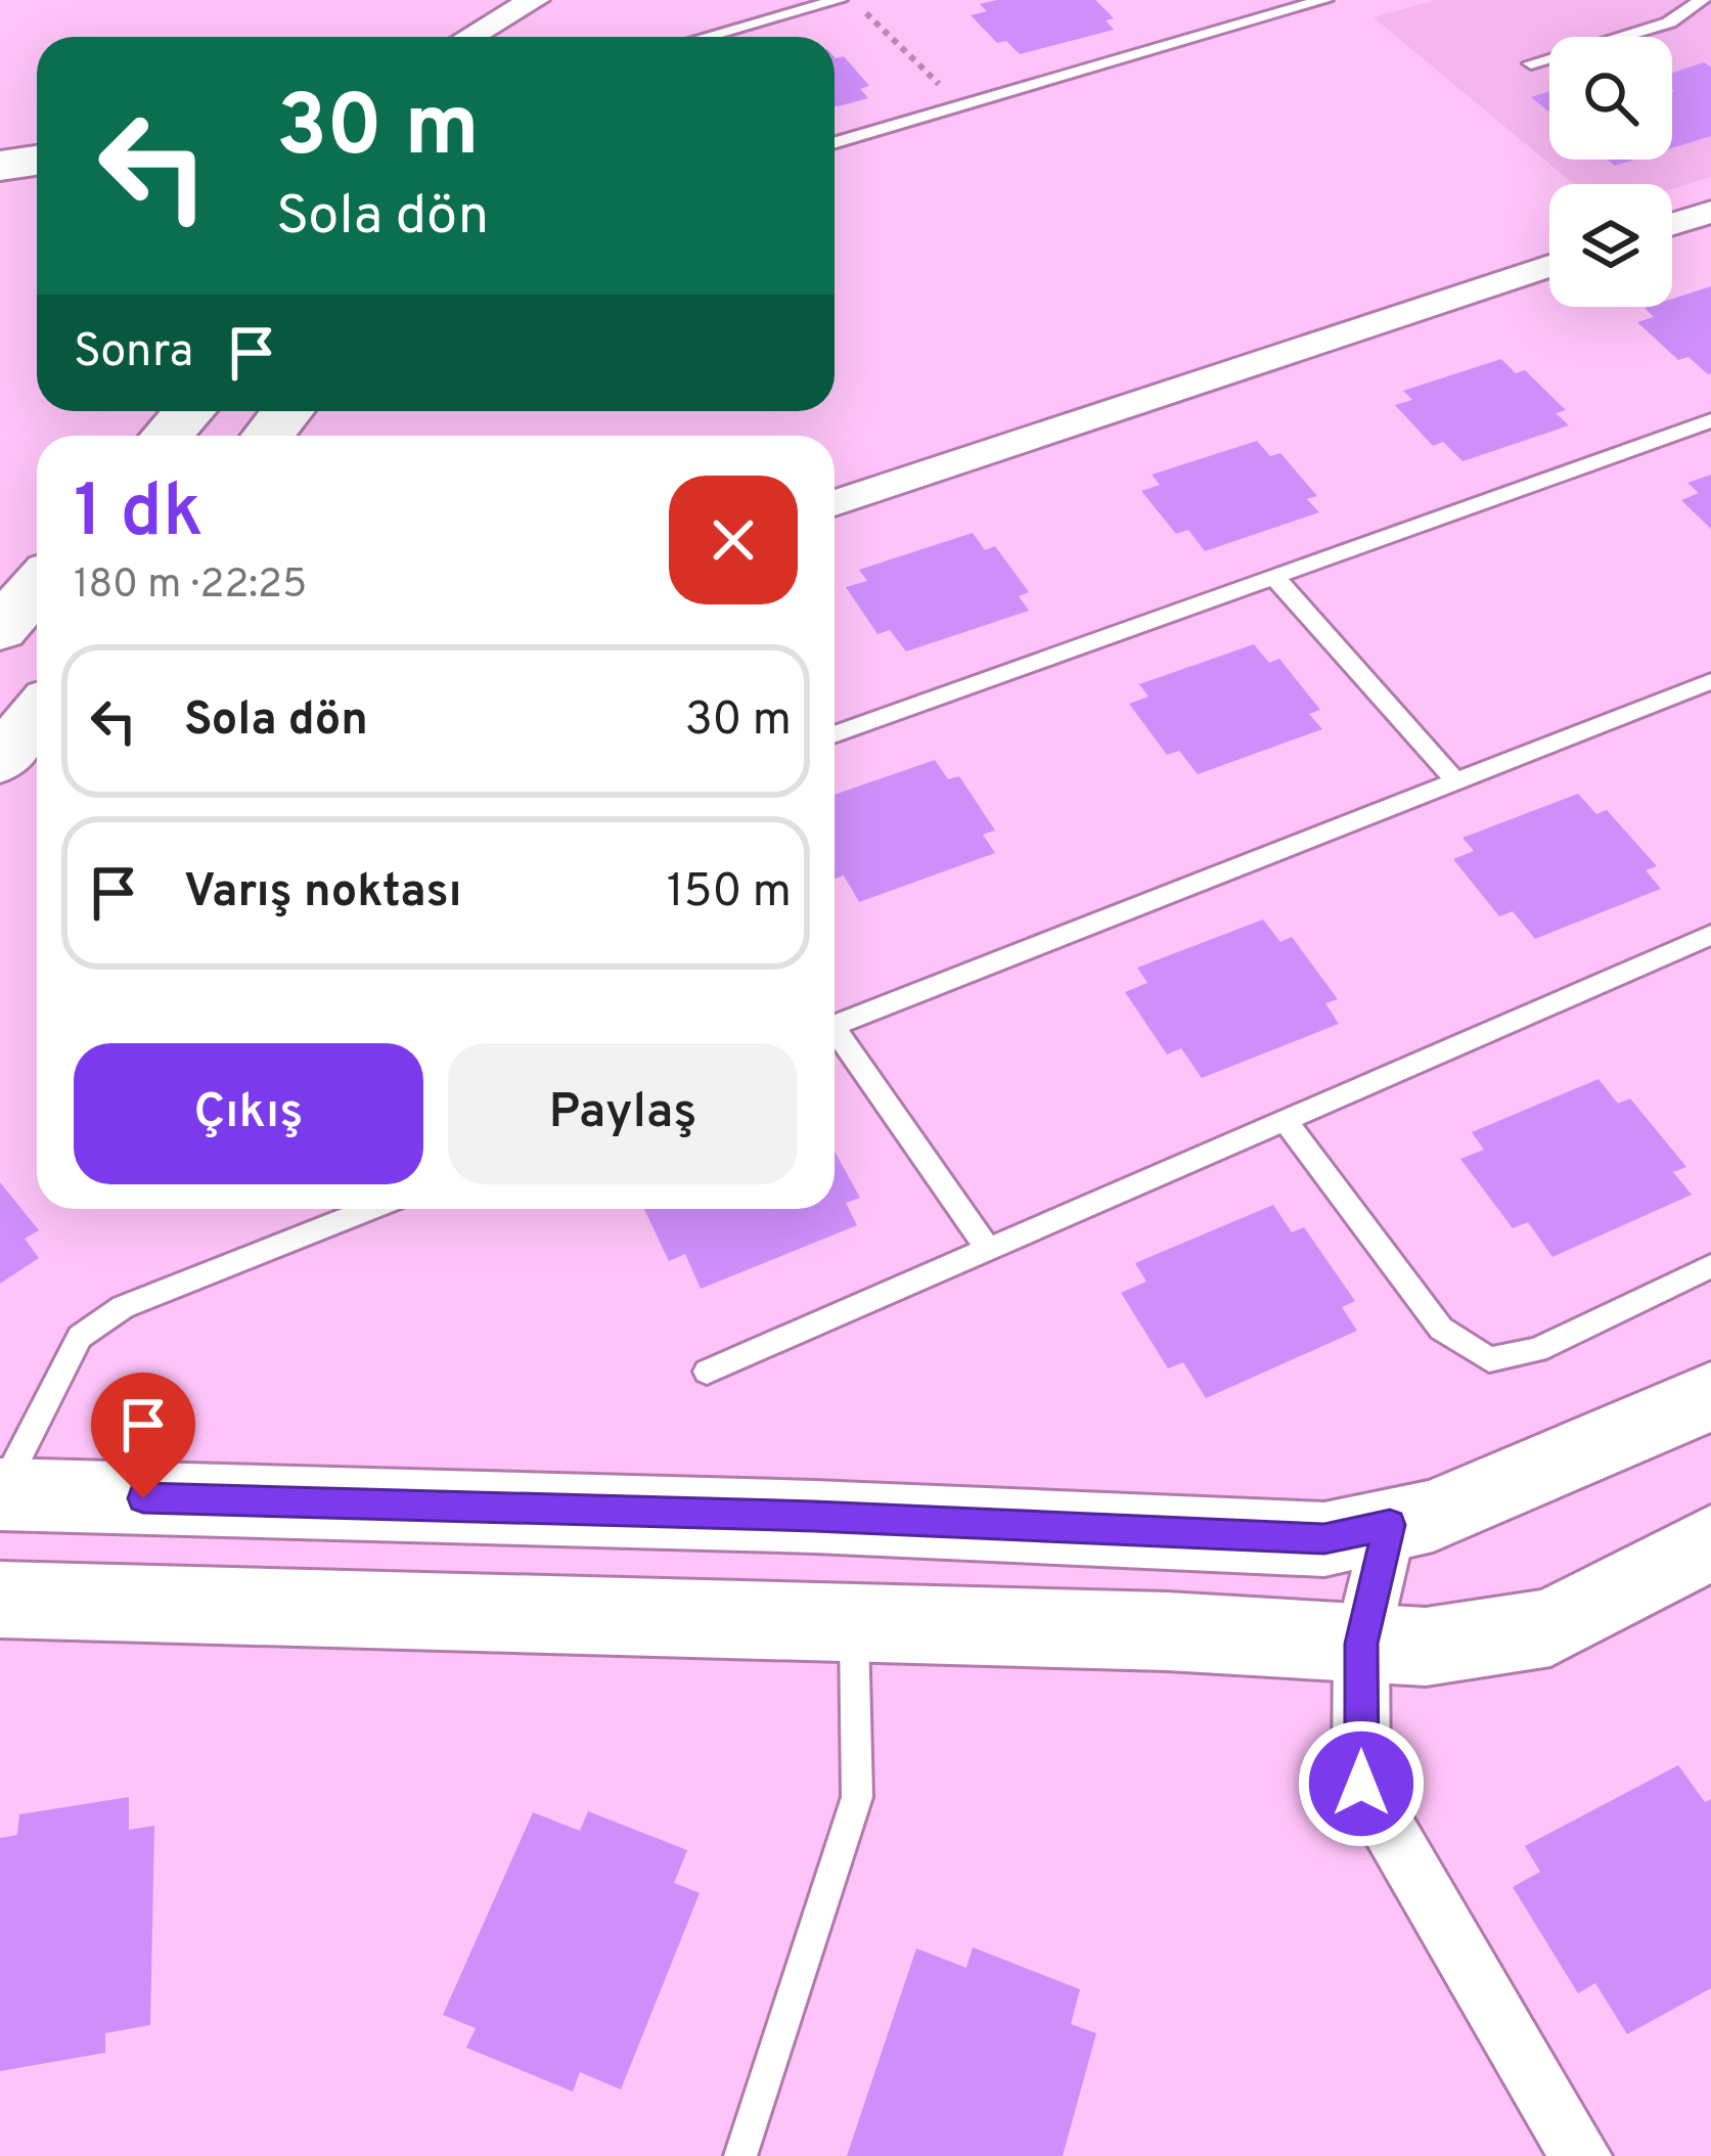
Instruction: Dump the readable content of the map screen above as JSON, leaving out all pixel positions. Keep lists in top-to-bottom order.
{
  "page": {
    "turn": ["30 m", "Sola dön"],
    "then": "Sonra",
    "heading": ["1 dk", "180 m · 22:25"],
    "list": [
      {
        "name": "Sola dön",
        "value": "30 m"
      },
      {
        "name": "Varış noktası",
        "value": "150 m"
      }
    ],
    "buttons": ["Çıkış", "Paylaş"]
  }
}
